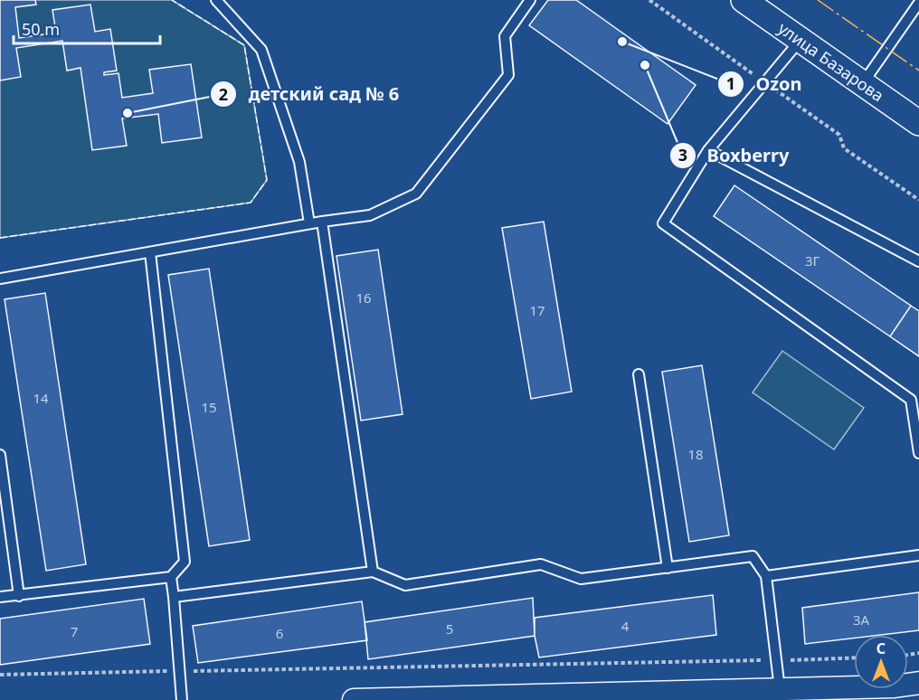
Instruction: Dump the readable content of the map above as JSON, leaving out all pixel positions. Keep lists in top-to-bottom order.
{
  "streets": {
    "main road": ["улица Базарова"]
  },
  "places": ["Ozon", "Boxberry", "детский сад № 6"],
  "house_numbers": [
    "3Г",
    "16",
    "17",
    "14",
    "15",
    "18",
    "3А",
    "4",
    "5",
    "7",
    "6"
  ],
  "scale_bar": "50 m",
  "north": "top"
}
